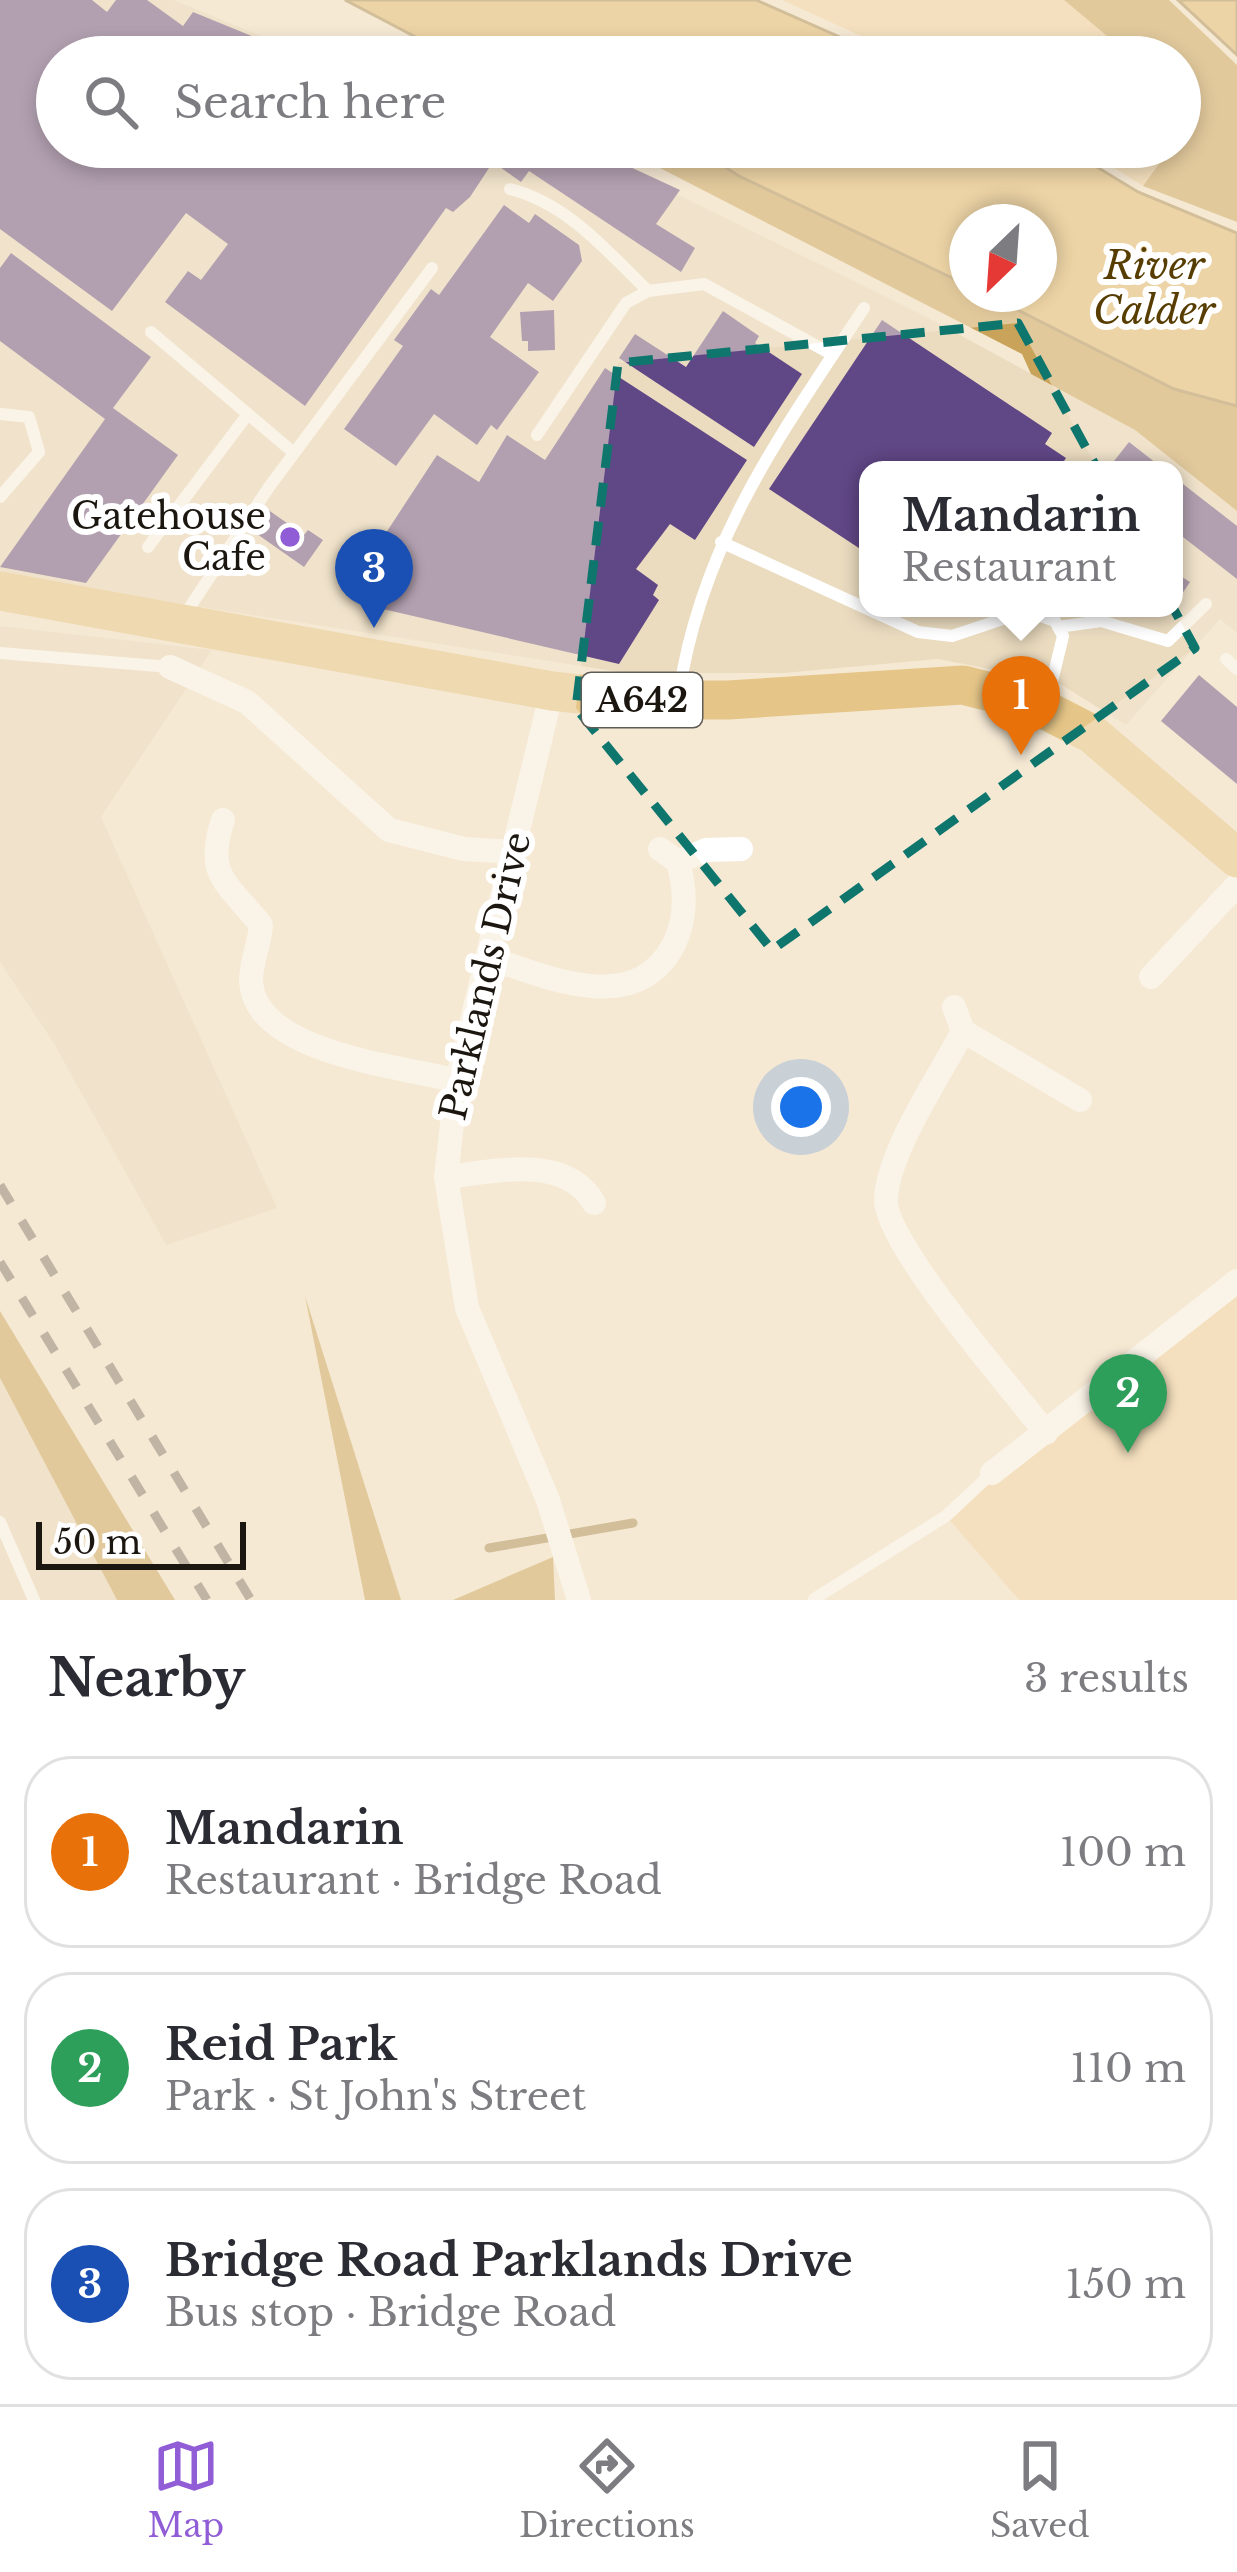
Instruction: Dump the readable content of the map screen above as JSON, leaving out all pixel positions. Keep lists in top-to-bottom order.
{
  "streets": {
    "highway": ["A642"],
    "street": ["Parklands Drive"]
  },
  "crossings": [
    ["A642", "Parklands Drive"]
  ],
  "water": ["River Calder"],
  "places": ["Gatehouse Cafe"],
  "scale_bar": "50 m",
  "north": "bottom left",
  "page": {
    "search": "Search here",
    "popup": ["Mandarin", "Restaurant"],
    "pins": ["3", "1", "2"],
    "scale": "50 m",
    "heading": ["Nearby", "3 results"],
    "list": [
      {
        "mark": "1",
        "name": "Mandarin",
        "note": "Restaurant · Bridge Road",
        "value": "100 m"
      },
      {
        "mark": "2",
        "name": "Reid Park",
        "note": "Park · St John's Street",
        "value": "110 m"
      },
      {
        "mark": "3",
        "name": "Bridge Road Parklands Drive",
        "note": "Bus stop · Bridge Road",
        "value": "150 m"
      }
    ],
    "nav": ["Map", "Directions", "Saved"]
  }
}
